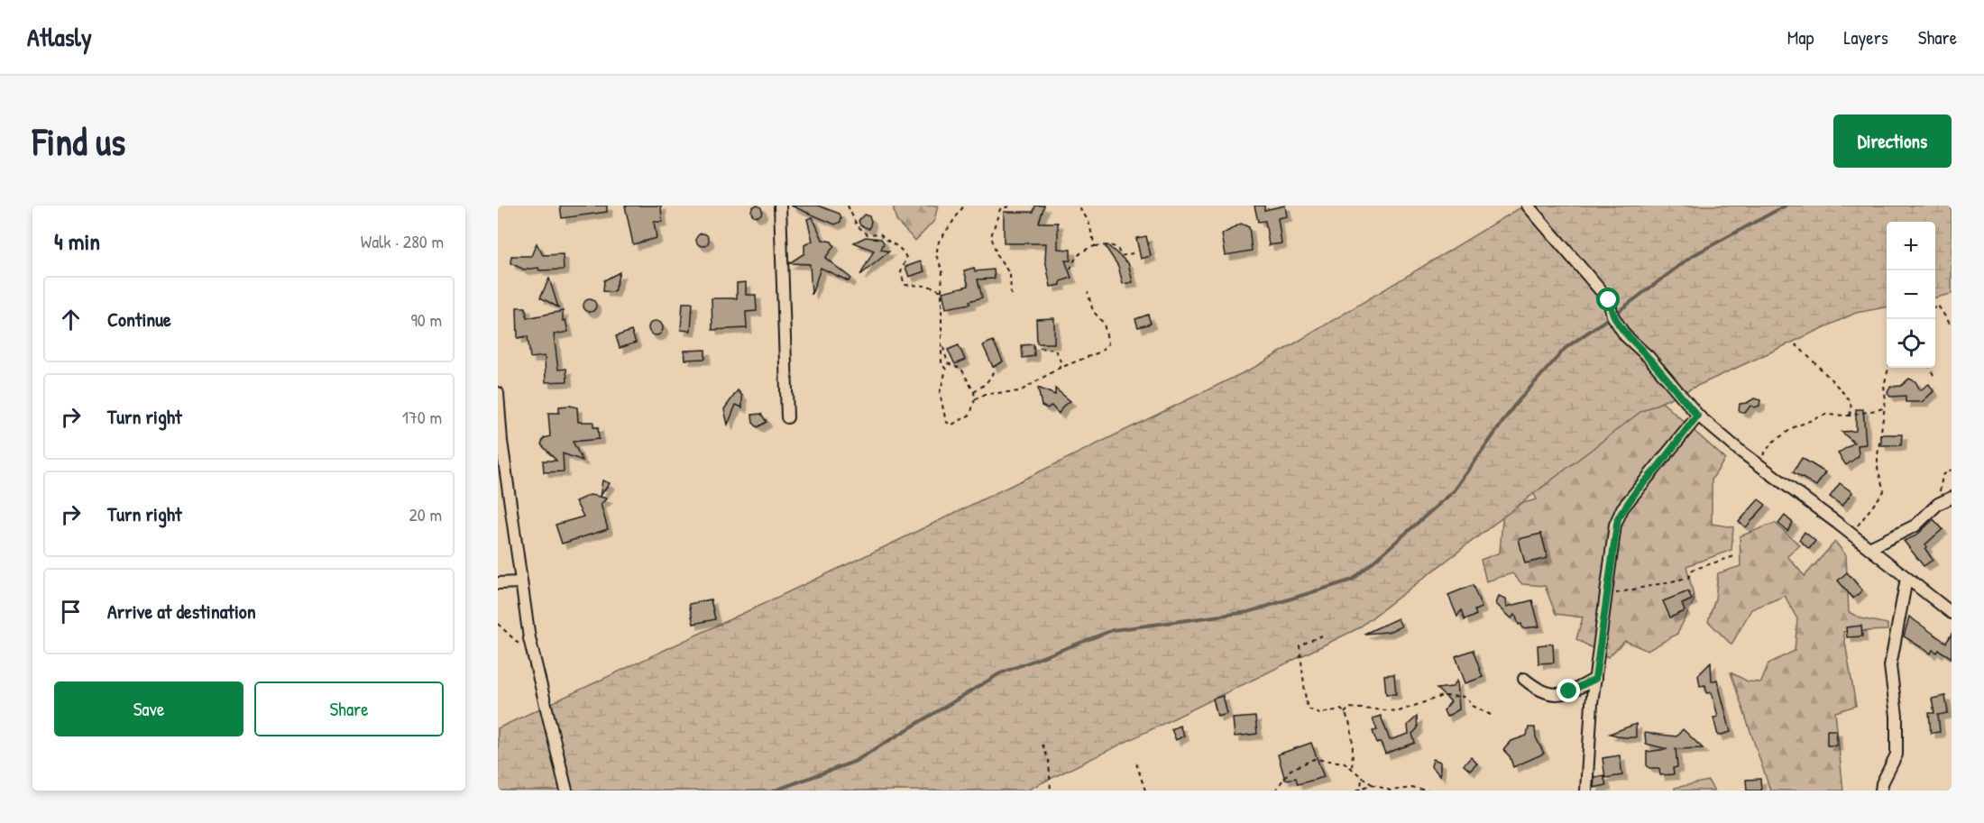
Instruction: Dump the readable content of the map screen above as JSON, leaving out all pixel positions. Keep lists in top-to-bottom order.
{
  "page": {
    "header": "Atlasly",
    "nav": ["Map", "Layers", "Share"],
    "buttons": [
      "Directions",
      ["Save", "Share"]
    ],
    "title": "Find us",
    "heading": ["4 min", "Walk · 280 m"],
    "map_buttons": ["+", "−"],
    "list": [
      ["Continue", "90 m"],
      ["Turn right", "170 m"],
      ["Turn right", "20 m"],
      "Arrive at destination"
    ]
  }
}
